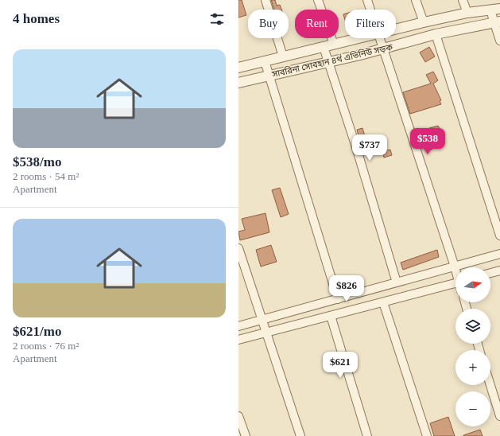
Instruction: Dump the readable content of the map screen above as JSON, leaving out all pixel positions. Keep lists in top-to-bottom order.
{
  "streets": {
    "street": ["সাবরিনা সোবহান ৪র্থ এভিনিউ সড়ক"]
  },
  "north": "right",
  "page": {
    "heading": "4 homes",
    "chip": ["Buy", "Rent", "Filters"],
    "list": [
      {
        "name": "$538/mo",
        "note": "2 rooms · 54 m² · Apartment"
      },
      {
        "name": "$621/mo",
        "note": "2 rooms · 76 m² · Apartment"
      }
    ],
    "price": [
      "$538",
      "$737",
      "$826",
      "$621"
    ],
    "map_buttons": ["+", "−"]
  }
}
